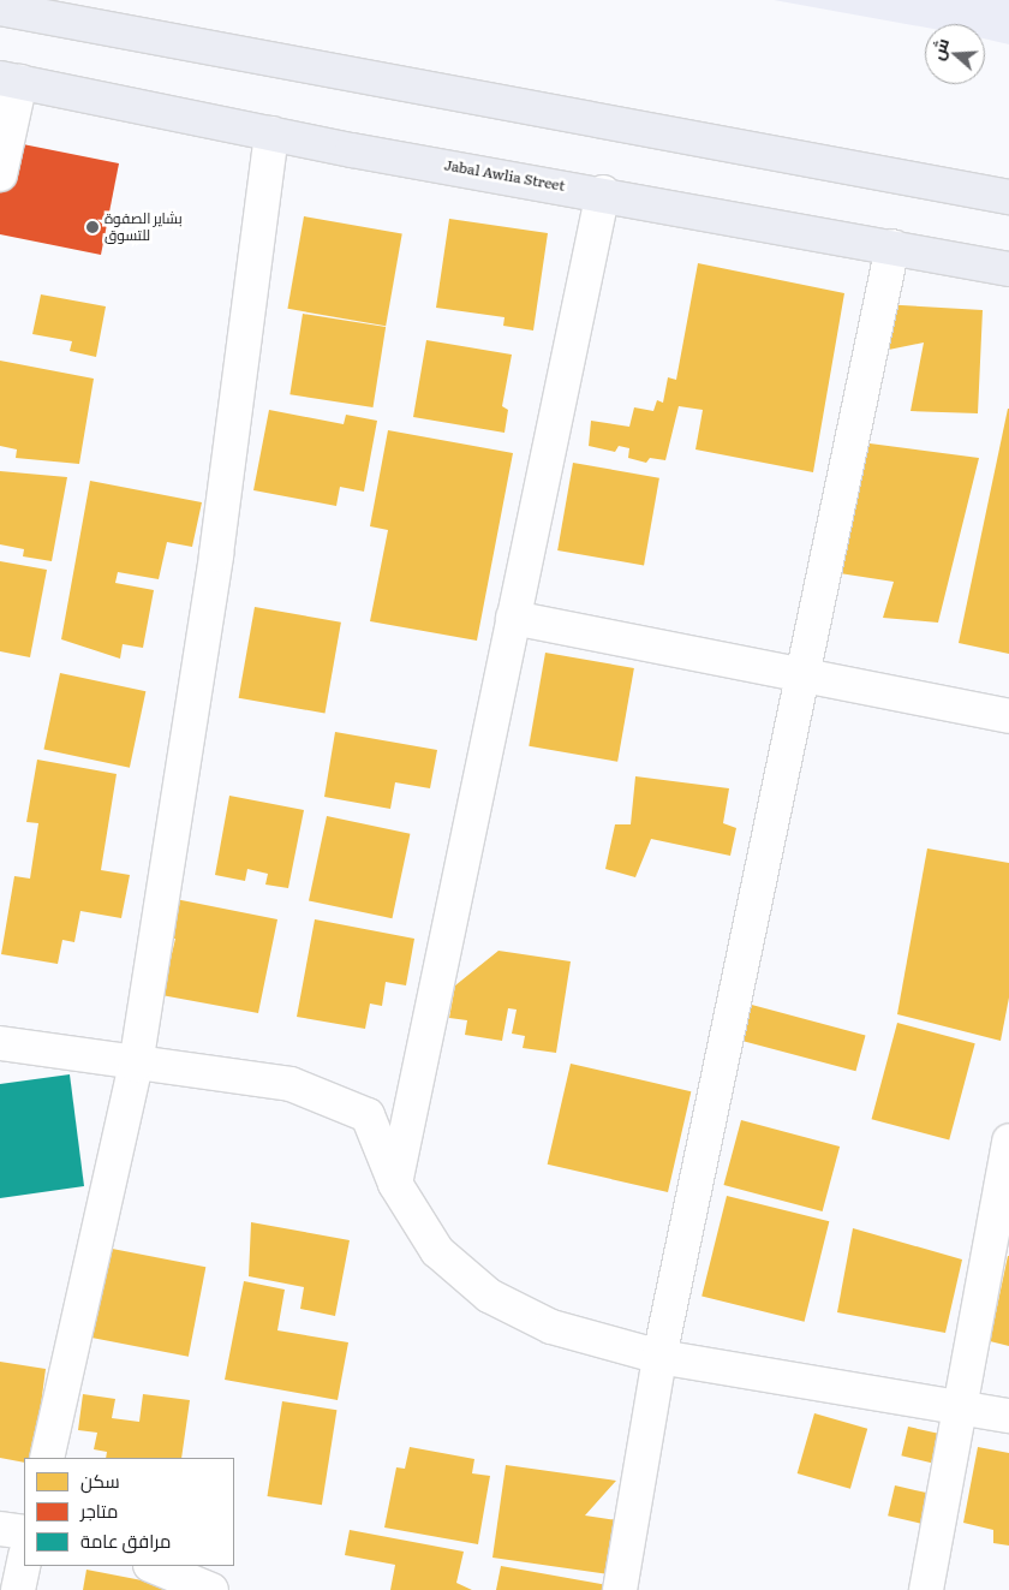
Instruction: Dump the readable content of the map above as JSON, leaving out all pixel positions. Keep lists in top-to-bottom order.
{
  "streets": {
    "highway": ["Jabal Awlia Street"]
  },
  "places": ["بشاير الصفوة للتسوق"],
  "legend": ["سكن", "متاجر", "مرافق عامة"],
  "north": "left"
}
